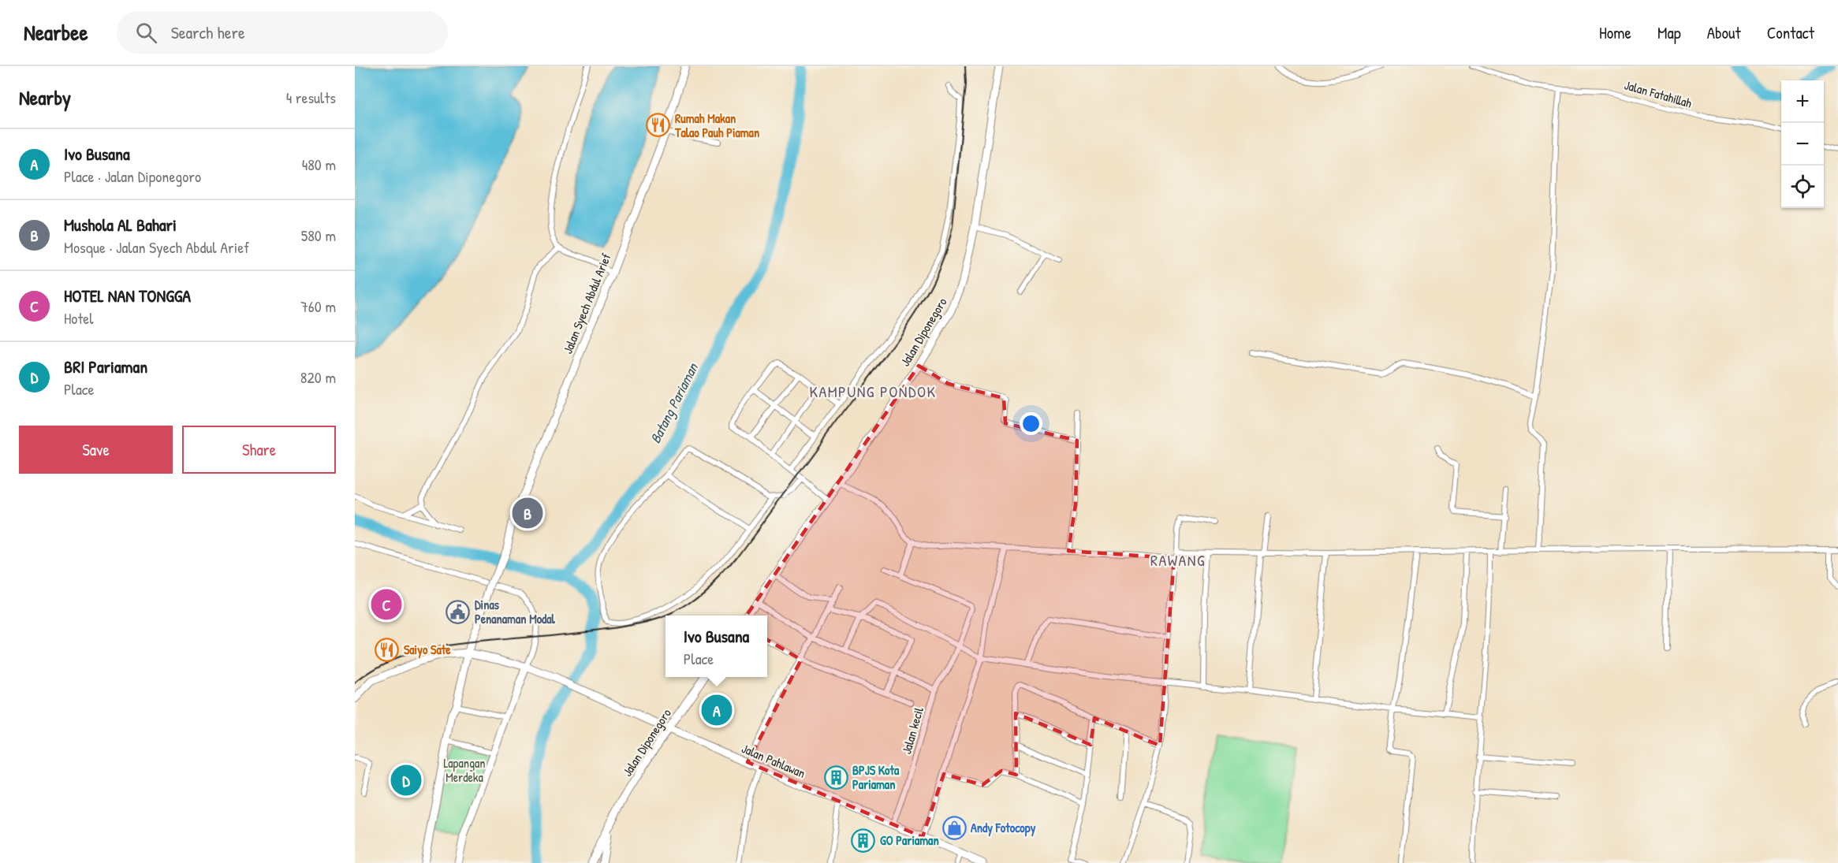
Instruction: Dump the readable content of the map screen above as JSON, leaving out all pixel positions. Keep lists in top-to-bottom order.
{
  "streets": {
    "street": [
      "Jalan Fatahillah",
      "Jalan Syech Abdul Arief",
      "Jalan Diponegoro",
      "Jalan kecil",
      "Jalan Pahlawan"
    ]
  },
  "crossings": [
    ["Jalan Syech Abdul Arief", "Jalan Pahlawan"],
    ["Jalan Diponegoro", "Jalan Pahlawan"],
    ["Jalan kecil", "Jalan Pahlawan"]
  ],
  "districts": ["KAMPUNG PONDOK", "RAWANG"],
  "water": ["Batang Pariaman"],
  "parks": ["Lapangan Merdeka"],
  "places": {
    "restaurant": ["Rumah Makan Talao Pauh Piaman", "Saiyo Sate"],
    "public building": ["Dinas Penanaman Modal"],
    "building": ["BPJS Kota Pariaman", "GO Pariaman"],
    "shop": ["Andy Fotocopy"]
  },
  "page": {
    "header": "Nearbee",
    "search": "Search here",
    "nav": [
      "Home",
      "Map",
      "About",
      "Contact"
    ],
    "heading": ["Nearby", "4 results"],
    "map_buttons": ["+", "−"],
    "list": [
      {
        "mark": "A",
        "name": "Ivo Busana",
        "note": "Place · Jalan Diponegoro",
        "value": "480 m"
      },
      {
        "mark": "B",
        "name": "Mushola AL Bahari",
        "note": "Mosque · Jalan Syech Abdul Arief",
        "value": "580 m"
      },
      {
        "mark": "C",
        "name": "HOTEL NAN TONGGA",
        "note": "Hotel",
        "value": "760 m"
      },
      {
        "mark": "D",
        "name": "BRI Pariaman",
        "note": "Place",
        "value": "820 m"
      }
    ],
    "buttons": ["Save", "Share"],
    "pins": [
      "B",
      "C",
      "A",
      "D"
    ],
    "popup": ["Ivo Busana", "Place"]
  }
}
